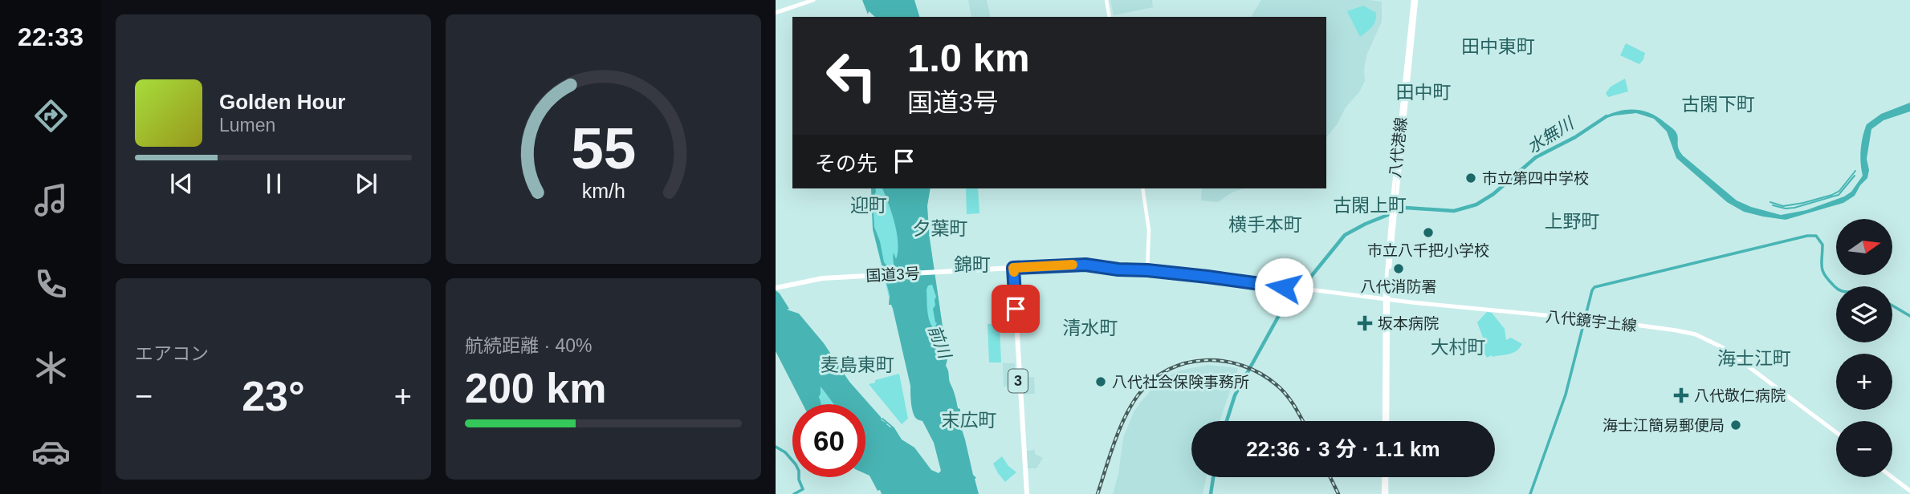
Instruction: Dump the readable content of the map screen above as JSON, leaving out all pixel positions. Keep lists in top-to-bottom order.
{
  "streets": {
    "highway": ["国道3号", "3"],
    "main road": ["八代港線", "八代鏡宇土線"]
  },
  "crossings": [
    ["八代港線", "八代鏡宇土線"],
    ["国道3号", "3"]
  ],
  "districts": [
    "田中東町",
    "田中町",
    "古閑下町",
    "迎町",
    "古閑上町",
    "上野町",
    "横手本町",
    "夕葉町",
    "錦町",
    "清水町",
    "大村町",
    "海士江町",
    "麦島東町",
    "末広町"
  ],
  "water": ["水無川", "前川"],
  "places": {
    "other": [
      "市立第四中学校",
      "市立八千把小学校",
      "八代消防署",
      "八代社会保険事務所",
      "海士江簡易郵便局"
    ],
    "health": ["坂本病院", "八代敬仁病院"]
  },
  "north": "right",
  "page": {
    "tabs": "22:33",
    "turn": ["1.0 km", "国道3号"],
    "song": ["Golden Hour", "Lumen"],
    "then": "その先",
    "map_buttons": ["+", "−"],
    "tile": [
      "エアコン",
      ["航続距離 · 40%", "200 km"]
    ],
    "heat": ["−", "23°", "+"],
    "limit": "60",
    "trip": "22:36 · 3 分 · 1.1 km",
    "gauge": ["55", "km/h"]
  }
}
